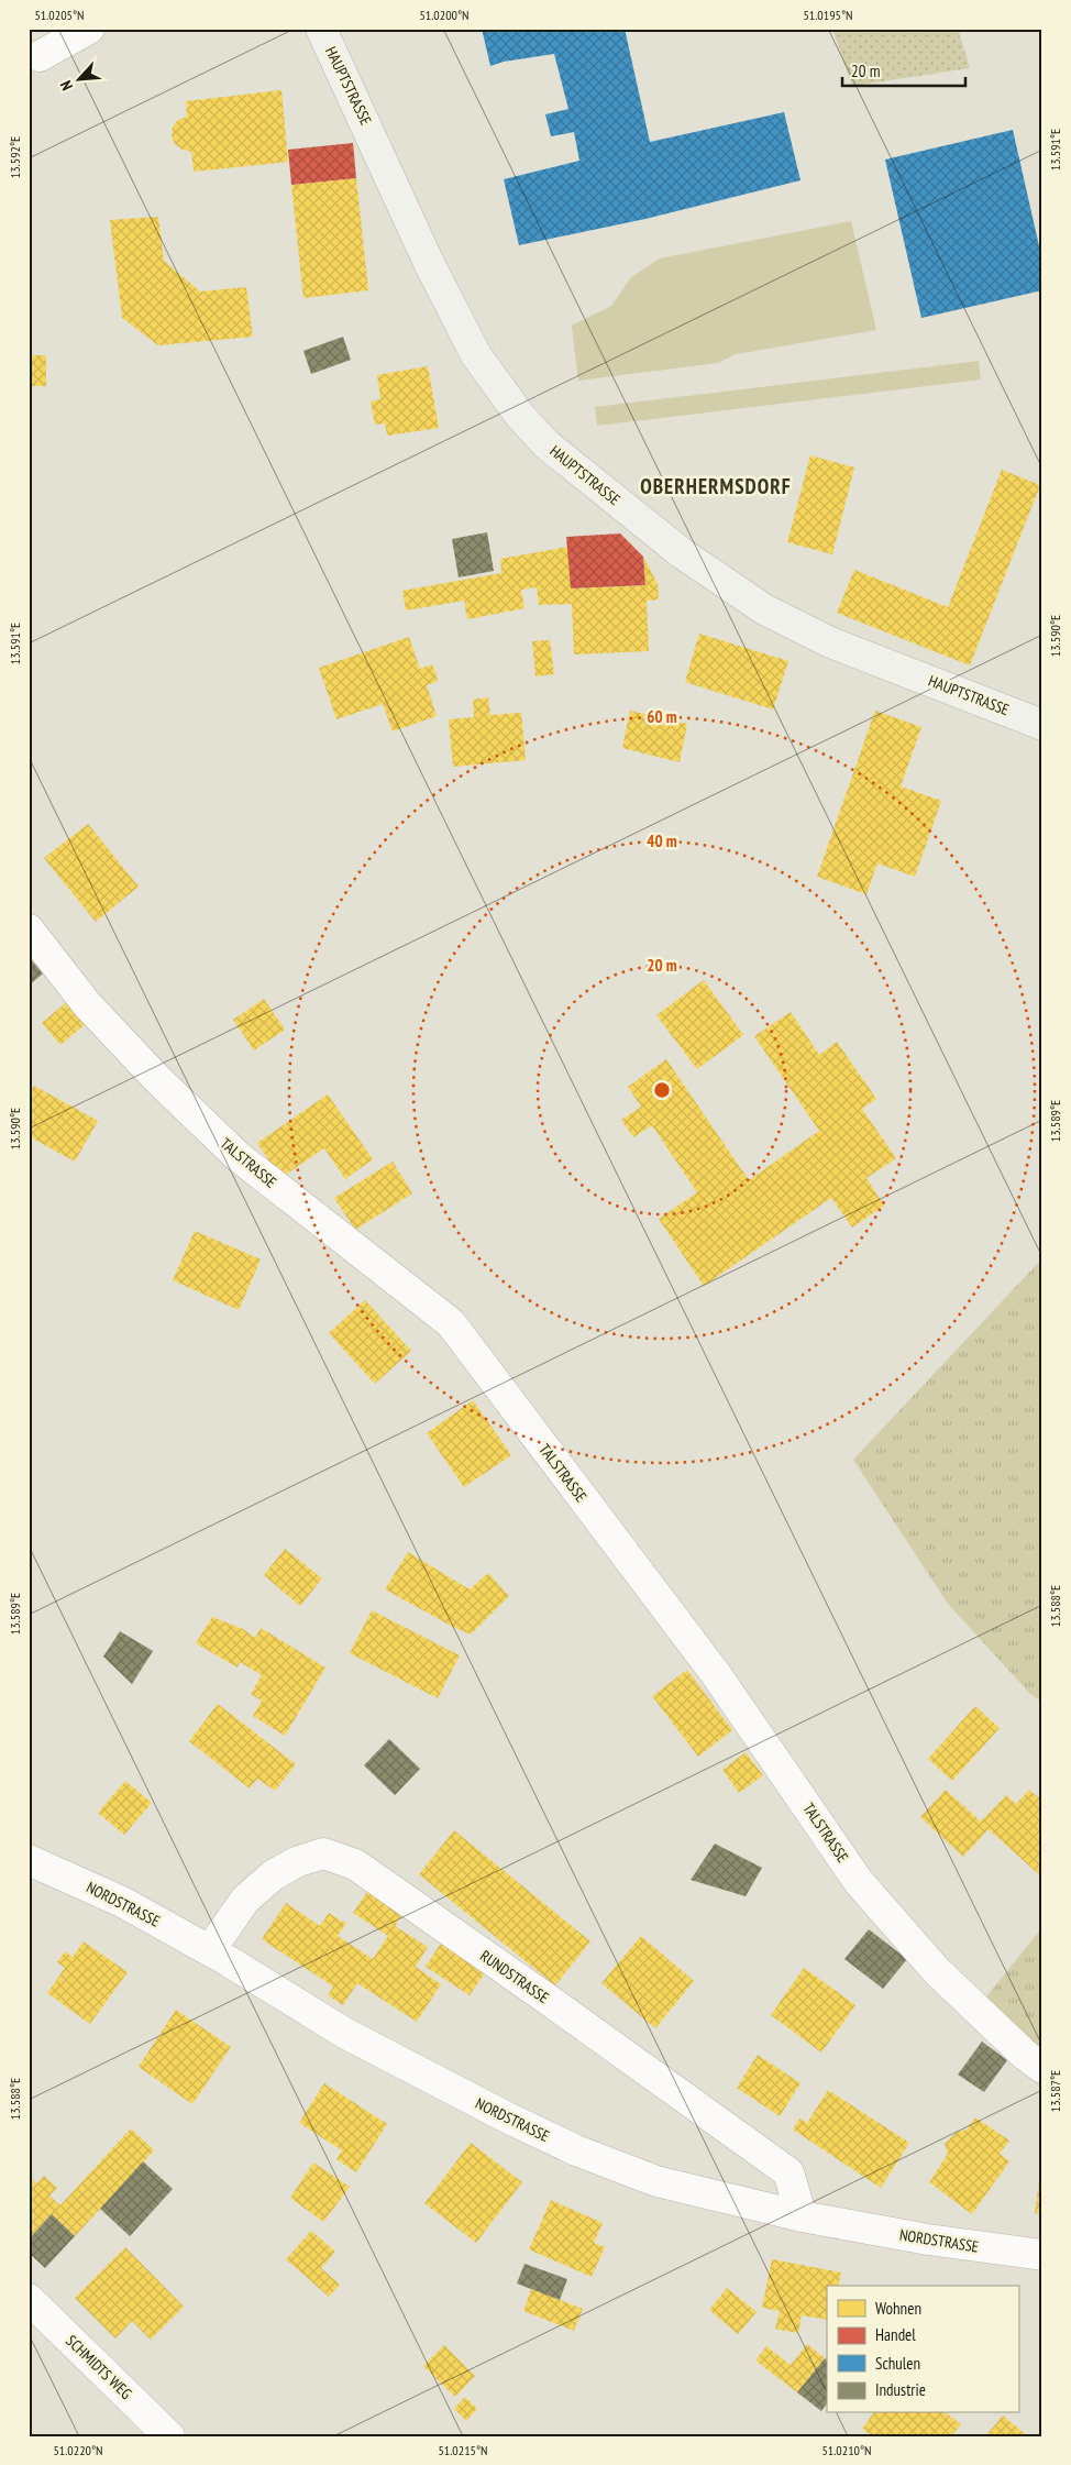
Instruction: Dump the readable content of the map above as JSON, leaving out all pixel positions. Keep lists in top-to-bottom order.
{
  "streets": {
    "street": [
      "HAUPTSTRASSE",
      "TALSTRASSE",
      "NORDSTRASSE",
      "RUNDSTRASSE",
      "SCHMIDTS WEG"
    ]
  },
  "crossings": [
    ["NORDSTRASSE", "RUNDSTRASSE"]
  ],
  "districts": ["OBERHERMSDORF"],
  "legend": [
    "Wohnen",
    "Handel",
    "Schulen",
    "Industrie"
  ],
  "scale_bar": "20 m",
  "north": "bottom left",
  "coordinates": [
    "51.0205°N",
    "51.0200°N",
    "51.0195°N",
    "13.591°E",
    "13.592°E",
    "13.590°E",
    "13.589°E",
    "13.588°E",
    "13.587°E",
    "51.0220°N",
    "51.0215°N",
    "51.0210°N"
  ],
  "rings": ["60 m", "40 m", "20 m"]
}
